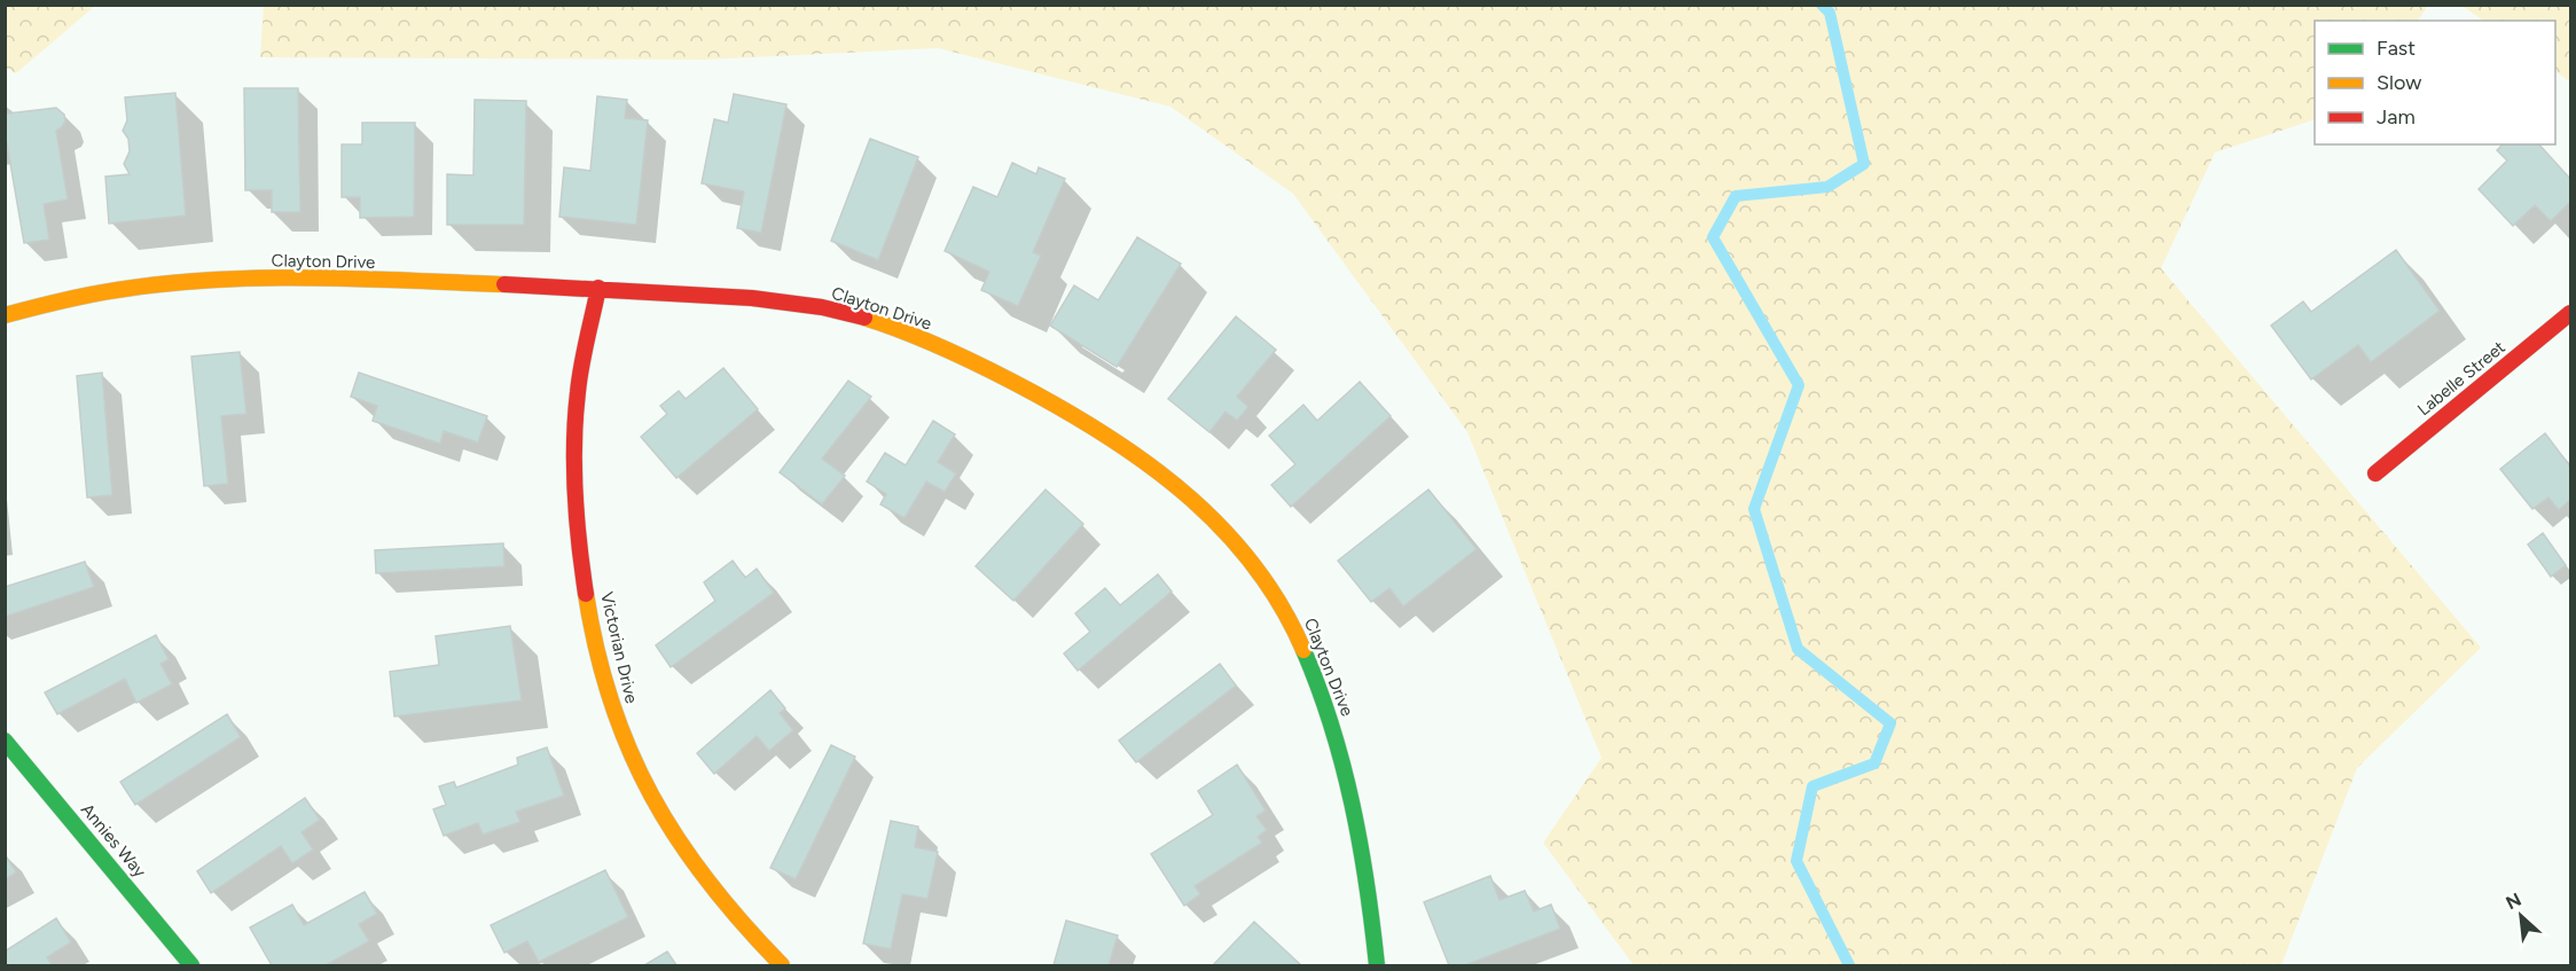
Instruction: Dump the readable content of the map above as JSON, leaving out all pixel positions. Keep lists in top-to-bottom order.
{
  "streets": {
    "street": [
      "Clayton Drive",
      "Labelle Street",
      "Victorian Drive",
      "Annies Way"
    ]
  },
  "crossings": [
    ["Clayton Drive", "Victorian Drive"]
  ],
  "legend": ["Fast", "Slow", "Jam"],
  "north": "top left"
}
